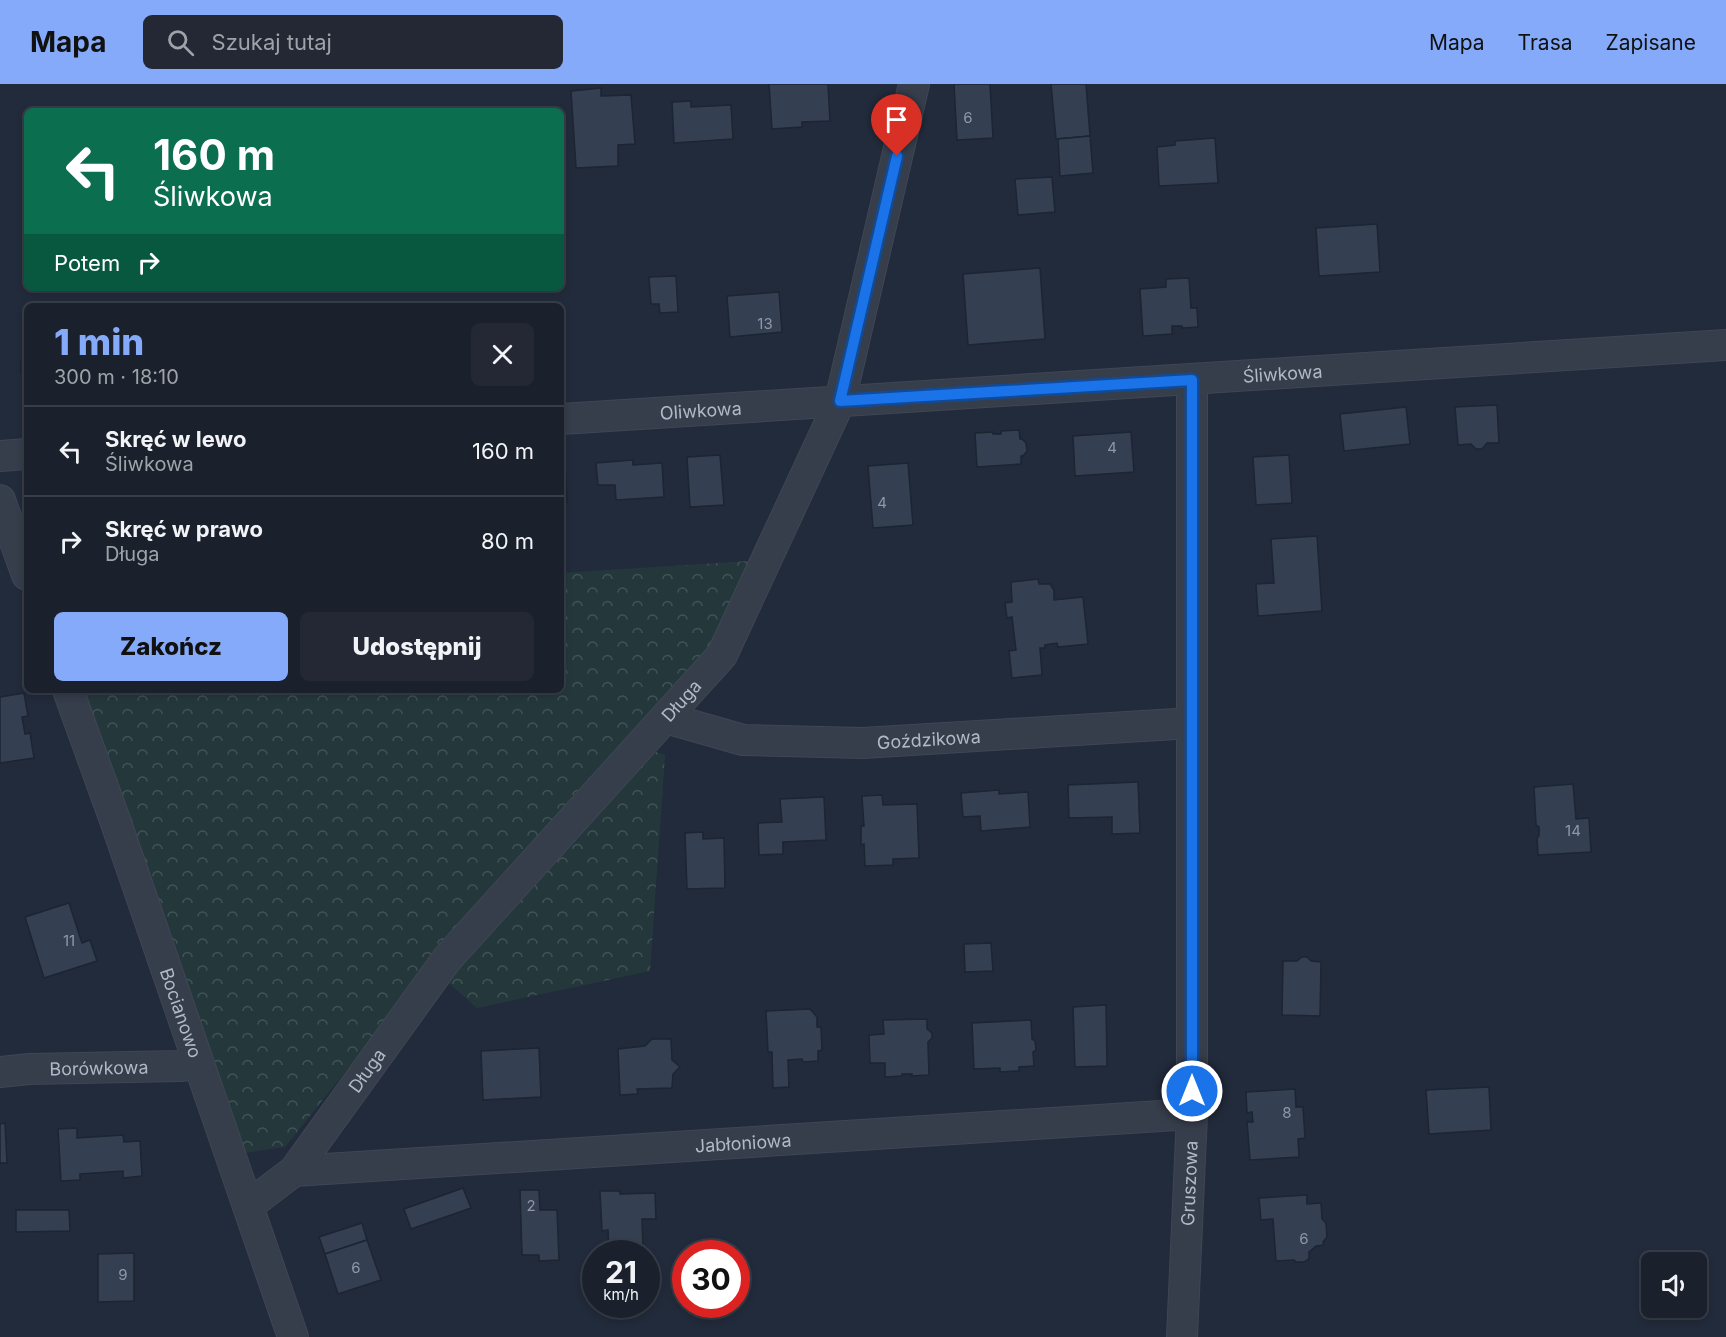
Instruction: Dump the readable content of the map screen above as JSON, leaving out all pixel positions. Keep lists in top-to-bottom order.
{
  "streets": {
    "street": [
      "Śliwkowa",
      "Oliwkowa",
      "Długa",
      "Goździkowa",
      "Bocianowo",
      "Borówkowa",
      "Jabłoniowa",
      "Gruszowa"
    ]
  },
  "crossings": [
    ["Śliwkowa", "Oliwkowa"],
    ["Śliwkowa", "Długa"],
    ["Śliwkowa", "Gruszowa"],
    ["Oliwkowa", "Długa"],
    ["Długa", "Goździkowa"],
    ["Długa", "Bocianowo"],
    ["Długa", "Jabłoniowa"],
    ["Goździkowa", "Gruszowa"],
    ["Bocianowo", "Borówkowa"],
    ["Jabłoniowa", "Gruszowa"]
  ],
  "house_numbers": [
    "6",
    "13",
    "4",
    "4",
    "14",
    "11",
    "8",
    "2",
    "6",
    "6",
    "9"
  ],
  "page": {
    "header": "Mapa",
    "search": "Szukaj tutaj",
    "nav": ["Mapa", "Trasa", "Zapisane"],
    "turn": ["160 m", "Śliwkowa"],
    "then": "Potem",
    "heading": ["1 min", "300 m · 18:10"],
    "list": [
      {
        "name": "Skręć w lewo",
        "note": "Śliwkowa",
        "value": "160 m"
      },
      {
        "name": "Skręć w prawo",
        "note": "Długa",
        "value": "80 m"
      }
    ],
    "buttons": ["Zakończ", "Udostępnij"],
    "speed": "21 km/h",
    "limit": "30"
  }
}
